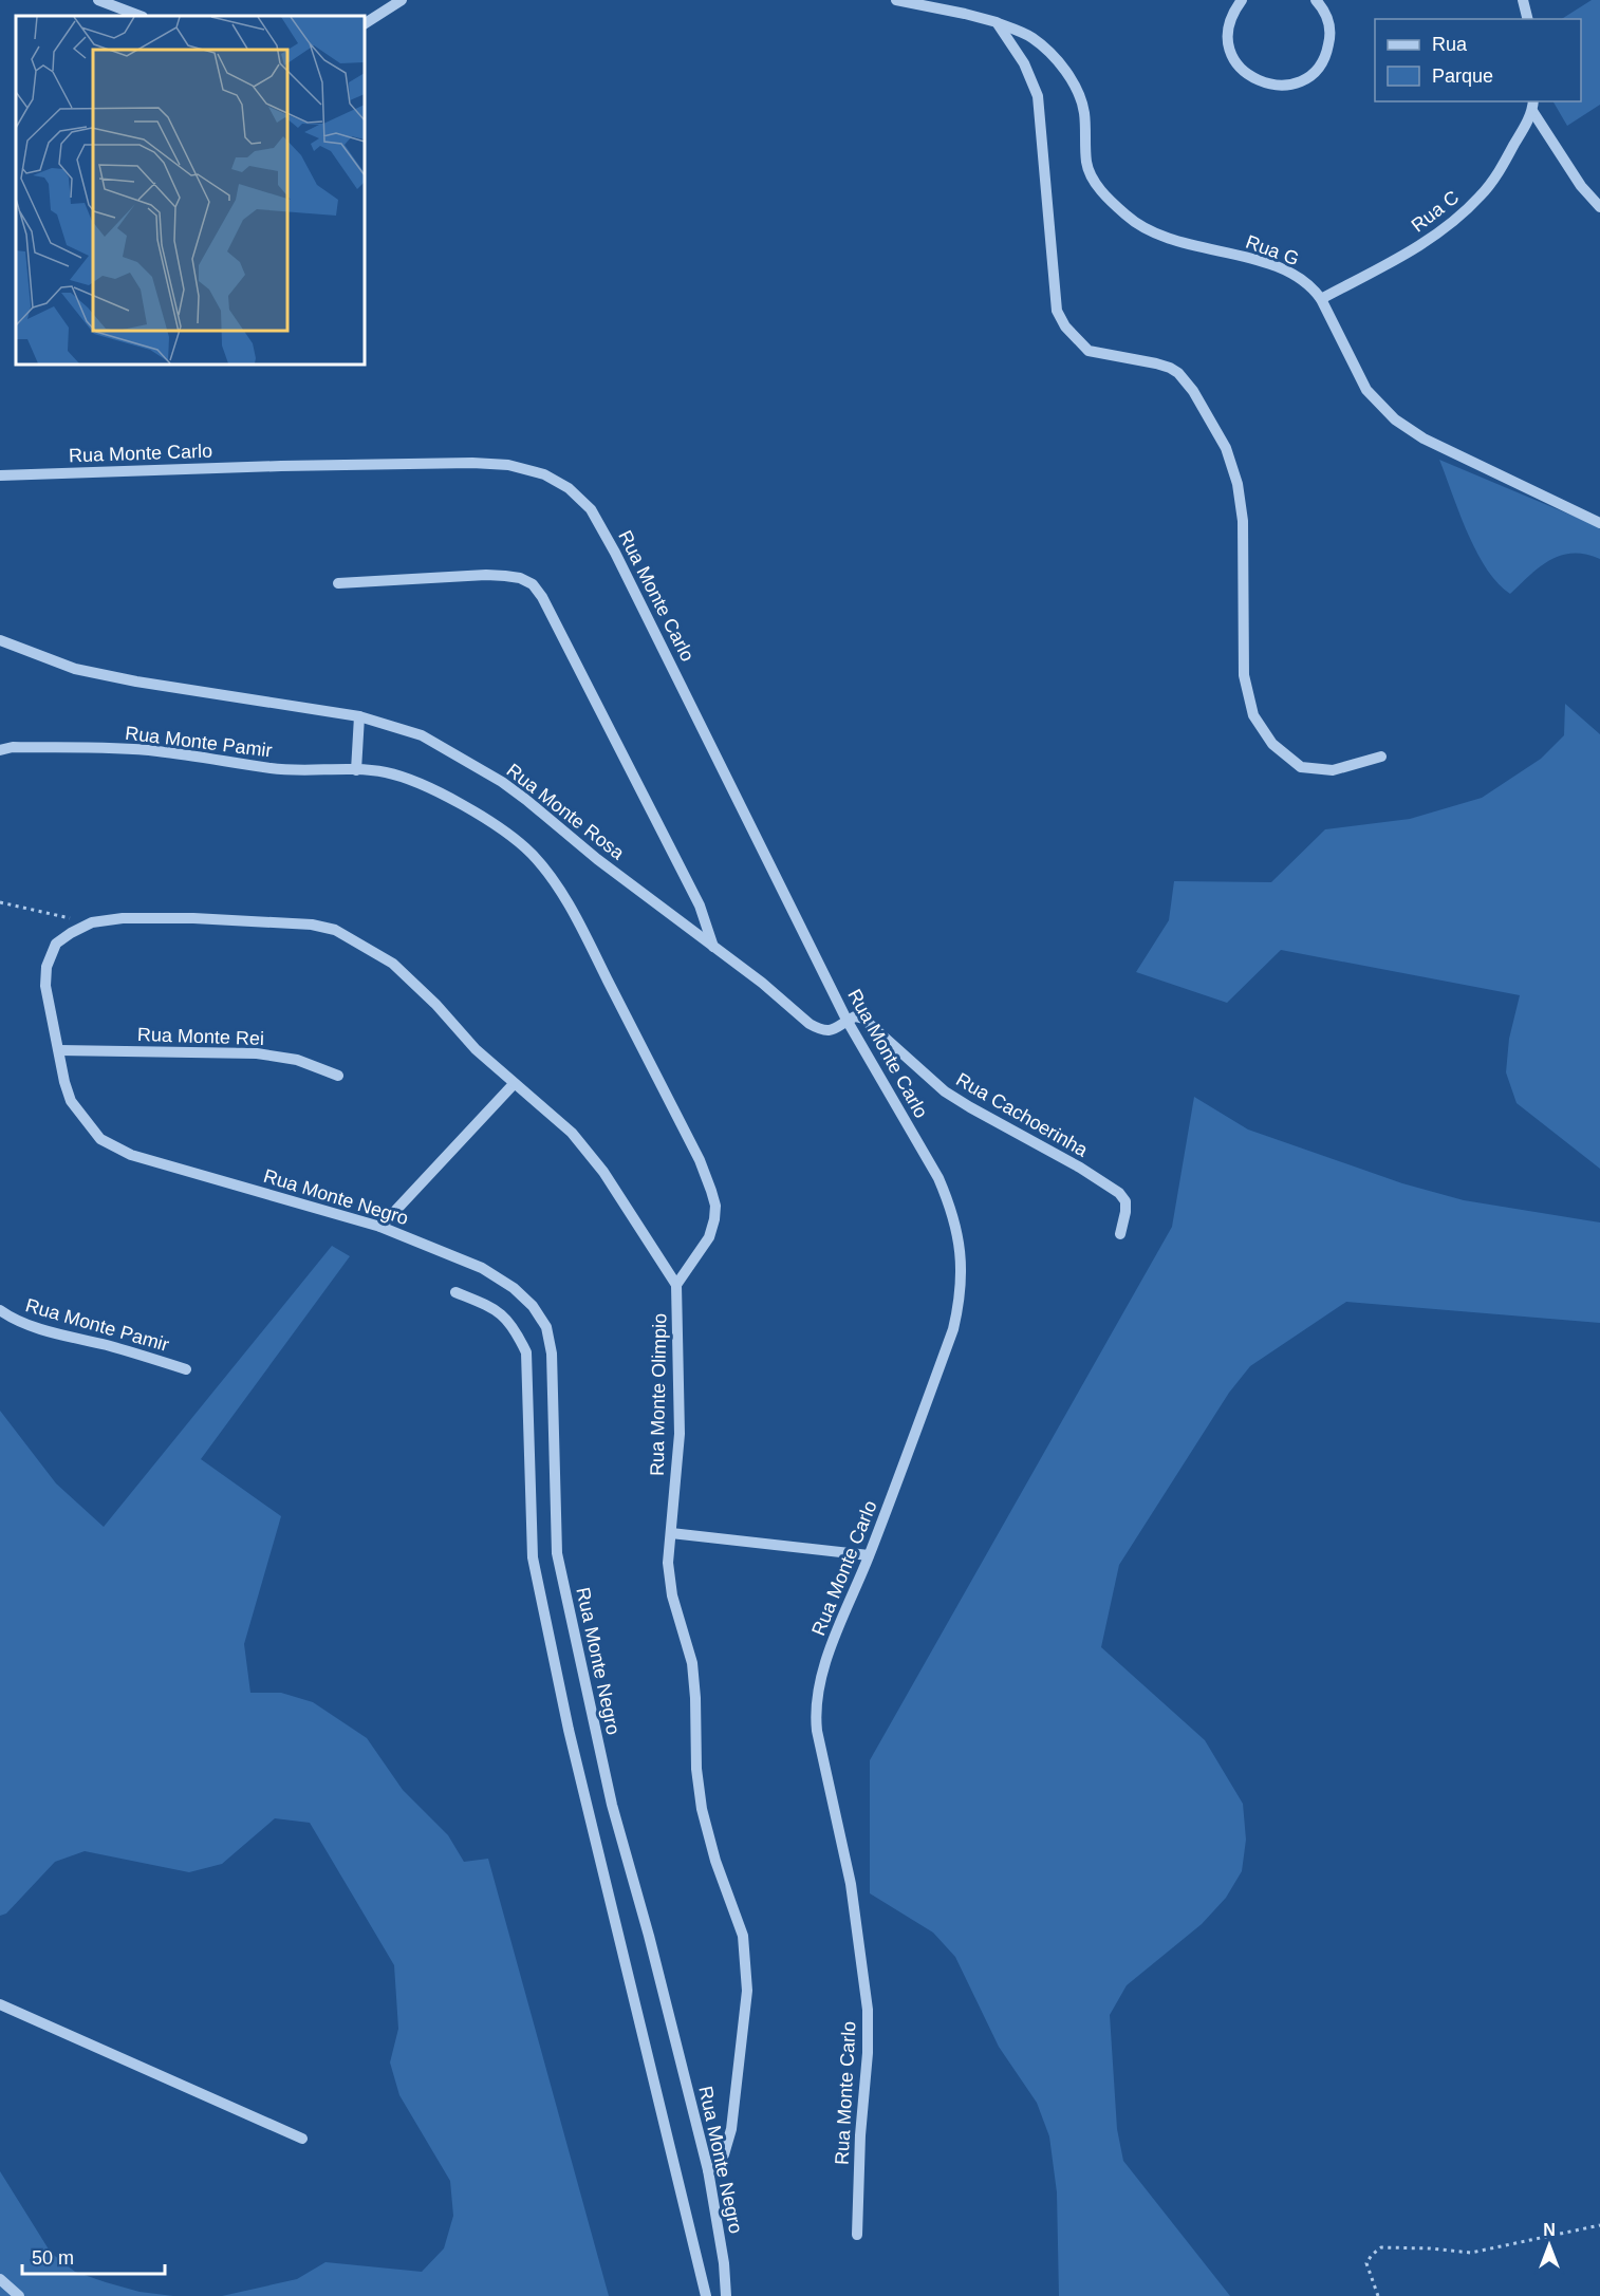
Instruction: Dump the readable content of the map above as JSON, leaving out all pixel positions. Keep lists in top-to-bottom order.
{
  "streets": {
    "street": [
      "Rua C",
      "Rua G",
      "Rua Monte Carlo",
      "Rua Monte Pamir",
      "Rua Monte Rosa",
      "Rua Monte Rei",
      "Rua Cachoerinha",
      "Rua Monte Negro",
      "Rua Monte Olimpio"
    ]
  },
  "crossings": [
    ["Rua C", "Rua G"],
    ["Rua Monte Carlo", "Rua Monte Rosa"],
    ["Rua Monte Carlo", "Rua Cachoerinha"],
    ["Rua Monte Rosa", "Rua Cachoerinha"],
    ["Rua Monte Rei", "Rua Monte Negro"],
    ["Rua Monte Negro", "Rua Monte Olimpio"]
  ],
  "legend": ["Rua", "Parque"],
  "scale_bar": "50 m",
  "north": "top"
}
